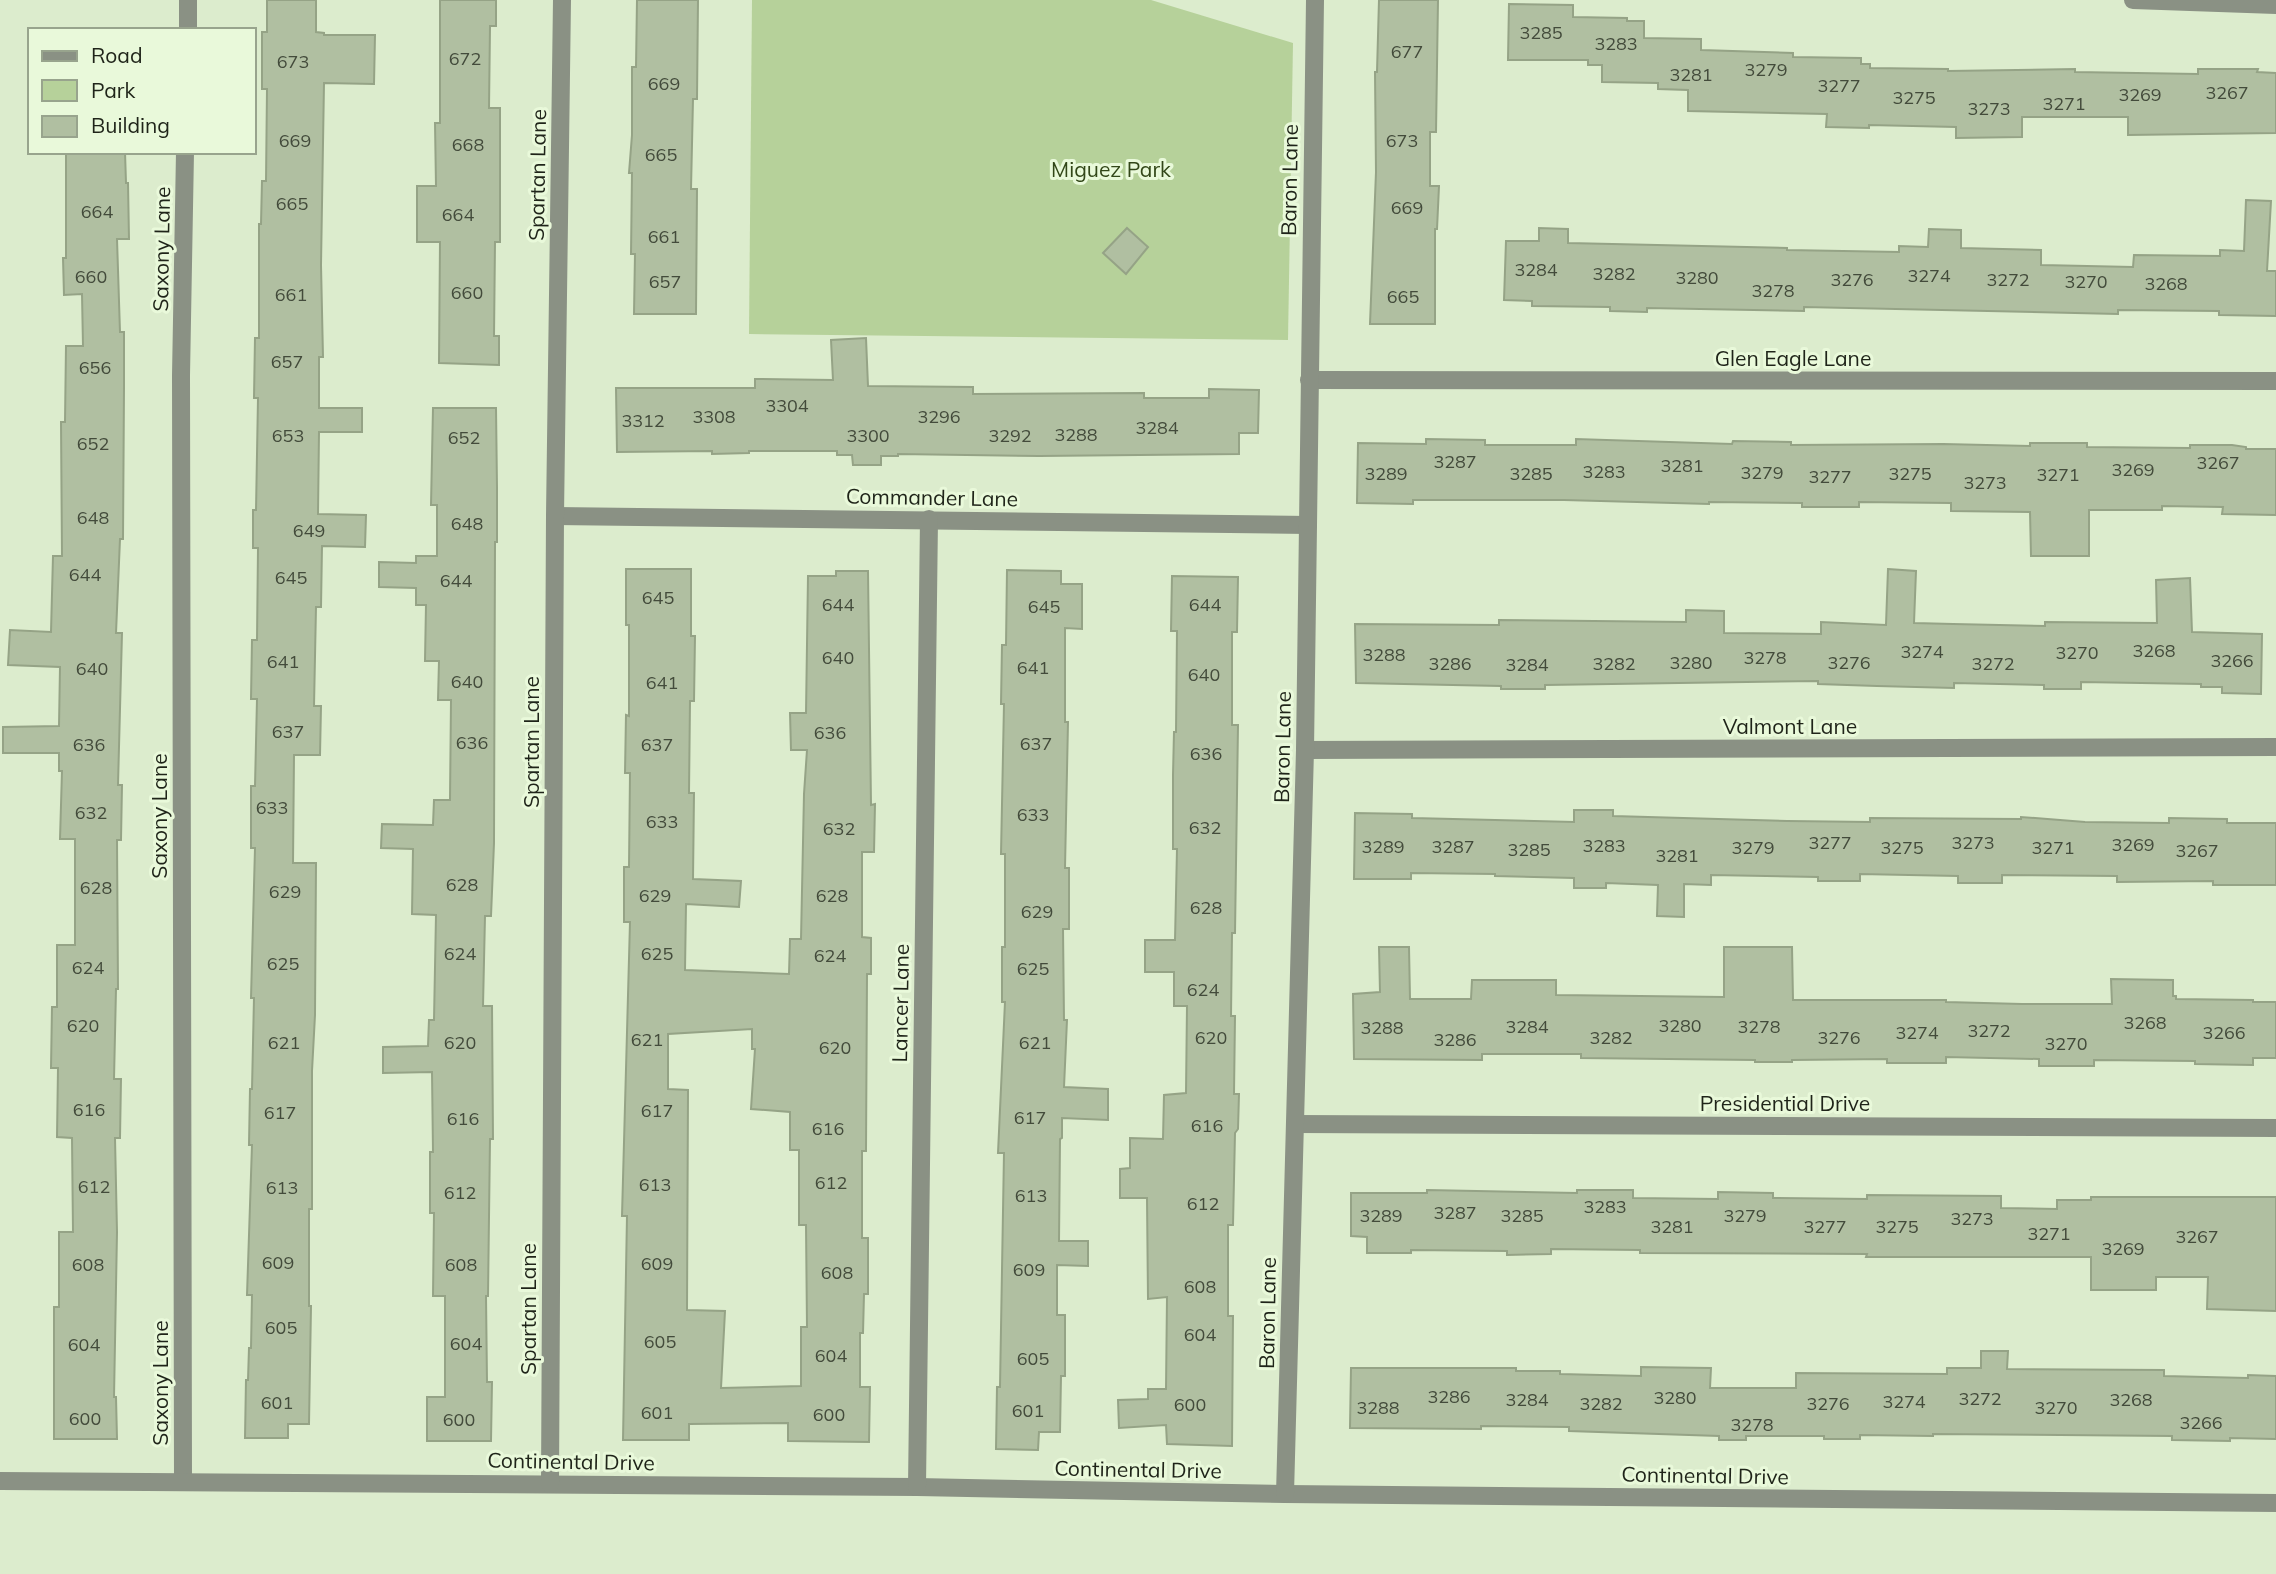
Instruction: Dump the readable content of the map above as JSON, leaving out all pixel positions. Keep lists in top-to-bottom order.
{
  "streets": {
    "street": [
      "Spartan Lane",
      "Baron Lane",
      "Saxony Lane",
      "Glen Eagle Lane",
      "Commander Lane",
      "Valmont Lane",
      "Lancer Lane",
      "Presidential Drive",
      "Continental Drive"
    ]
  },
  "crossings": [
    ["Spartan Lane", "Commander Lane"],
    ["Spartan Lane", "Continental Drive"],
    ["Baron Lane", "Glen Eagle Lane"],
    ["Baron Lane", "Commander Lane"],
    ["Baron Lane", "Valmont Lane"],
    ["Baron Lane", "Presidential Drive"],
    ["Baron Lane", "Continental Drive"],
    ["Saxony Lane", "Continental Drive"],
    ["Commander Lane", "Lancer Lane"],
    ["Lancer Lane", "Continental Drive"]
  ],
  "parks": ["Miguez Park"],
  "house_numbers": [
    "3285",
    "3283",
    "677",
    "672",
    "673",
    "3279",
    "3281",
    "669",
    "3277",
    "3267",
    "3269",
    "3275",
    "3271",
    "3273",
    "669",
    "673",
    "668",
    "665",
    "665",
    "669",
    "664",
    "664",
    "661",
    "3284",
    "3282",
    "3274",
    "660",
    "3280",
    "3276",
    "3272",
    "657",
    "3270",
    "3268",
    "3278",
    "660",
    "661",
    "665",
    "657",
    "656",
    "3304",
    "3308",
    "3296",
    "3312",
    "3284",
    "3288",
    "653",
    "3300",
    "3292",
    "652",
    "652",
    "3287",
    "3267",
    "3281",
    "3269",
    "3283",
    "3279",
    "3289",
    "3285",
    "3275",
    "3271",
    "3277",
    "3273",
    "648",
    "648",
    "649",
    "644",
    "645",
    "644",
    "645",
    "644",
    "644",
    "645",
    "3268",
    "3274",
    "3270",
    "3288",
    "640",
    "3278",
    "3266",
    "641",
    "3280",
    "3276",
    "3286",
    "3282",
    "3272",
    "3284",
    "641",
    "640",
    "640",
    "640",
    "641",
    "637",
    "636",
    "636",
    "637",
    "636",
    "637",
    "636",
    "633",
    "632",
    "633",
    "633",
    "632",
    "632",
    "3277",
    "3273",
    "3269",
    "3283",
    "3289",
    "3287",
    "3279",
    "3275",
    "3271",
    "3285",
    "3267",
    "3281",
    "628",
    "628",
    "629",
    "629",
    "628",
    "628",
    "629",
    "624",
    "625",
    "624",
    "625",
    "624",
    "625",
    "624",
    "3268",
    "620",
    "3280",
    "3284",
    "3278",
    "3288",
    "3272",
    "3274",
    "3266",
    "620",
    "3282",
    "3276",
    "621",
    "3286",
    "621",
    "620",
    "621",
    "3270",
    "620",
    "616",
    "617",
    "617",
    "617",
    "616",
    "616",
    "616",
    "612",
    "613",
    "612",
    "613",
    "612",
    "613",
    "612",
    "3283",
    "3287",
    "3289",
    "3285",
    "3279",
    "3273",
    "3281",
    "3277",
    "3275",
    "3271",
    "3267",
    "3269",
    "609",
    "609",
    "608",
    "608",
    "609",
    "608",
    "608",
    "605",
    "604",
    "605",
    "604",
    "604",
    "604",
    "605",
    "3286",
    "3280",
    "3272",
    "3284",
    "3268",
    "3274",
    "601",
    "3282",
    "3276",
    "600",
    "3288",
    "3270",
    "601",
    "601",
    "600",
    "600",
    "600",
    "3266",
    "3278"
  ],
  "legend": ["Road", "Park", "Building"]
}
